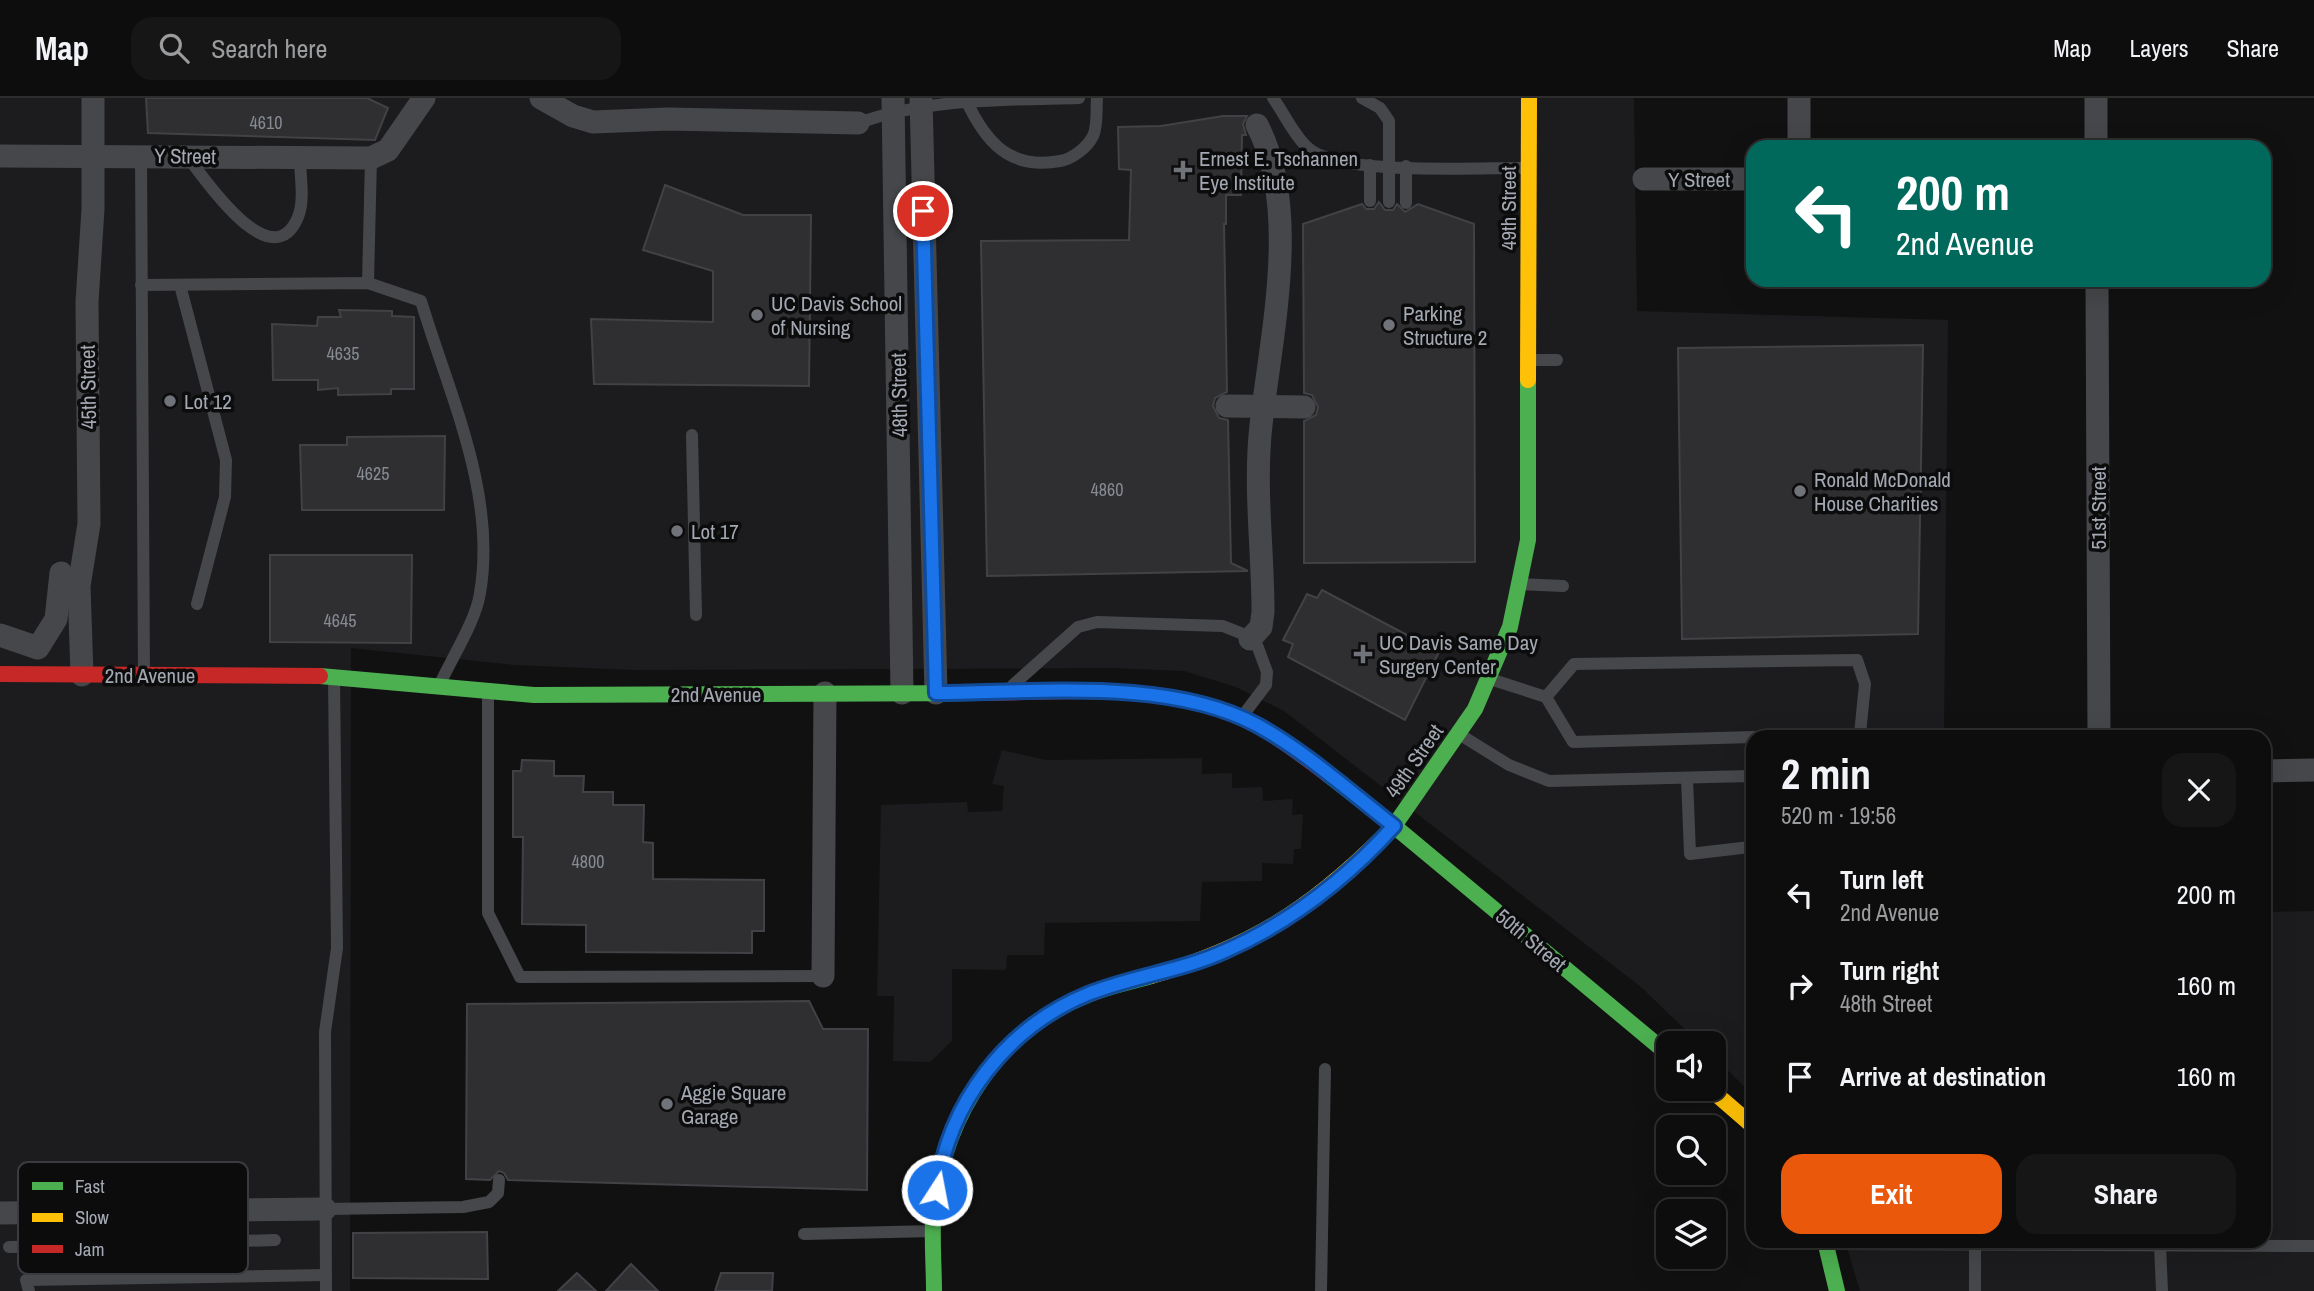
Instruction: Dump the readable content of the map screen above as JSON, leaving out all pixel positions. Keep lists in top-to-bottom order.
{
  "streets": {
    "street": [
      "Y Street",
      "49th Street",
      "45th Street",
      "48th Street",
      "51st Street",
      "2nd Avenue",
      "50th Street"
    ]
  },
  "crossings": [
    ["Y Street", "45th Street"],
    ["49th Street", "2nd Avenue"],
    ["49th Street", "50th Street"],
    ["45th Street", "2nd Avenue"],
    ["48th Street", "2nd Avenue"],
    ["2nd Avenue", "50th Street"]
  ],
  "places": {
    "health": ["Ernest E. Tschannen Eye Institute", "UC Davis Same Day Surgery Center"],
    "other": [
      "UC Davis School of Nursing",
      "Parking Structure 2",
      "Lot 12",
      "Ronald McDonald House Charities",
      "Lot 17",
      "Aggie Square Garage"
    ]
  },
  "house_numbers": [
    "4610",
    "4635",
    "4625",
    "4860",
    "4645",
    "4800"
  ],
  "legend": ["Fast", "Slow", "Jam"],
  "page": {
    "header": "Map",
    "search": "Search here",
    "nav": ["Map", "Layers", "Share"],
    "turn": ["200 m", "2nd Avenue"],
    "heading": ["2 min", "520 m · 19:56"],
    "list": [
      {
        "name": "Turn left",
        "note": "2nd Avenue",
        "value": "200 m"
      },
      {
        "name": "Turn right",
        "note": "48th Street",
        "value": "160 m"
      },
      {
        "name": "Arrive at destination",
        "value": "160 m"
      }
    ],
    "buttons": ["Exit", "Share"]
  }
}
